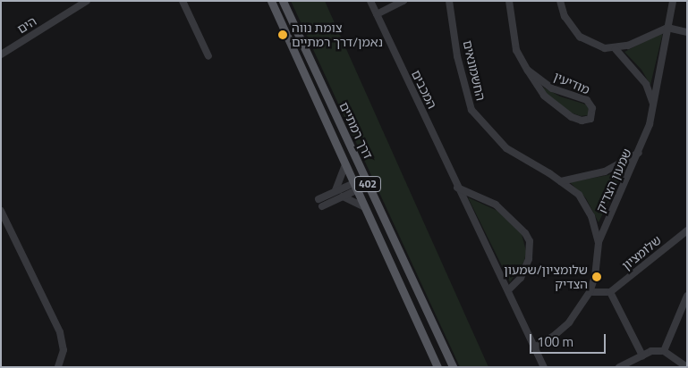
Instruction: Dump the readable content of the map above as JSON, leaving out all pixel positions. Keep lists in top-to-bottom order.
{
  "streets": {
    "main road": ["דרך רמתיים", "402"],
    "street": [
      "הים",
      "החשמונאים",
      "מודיעין",
      "המכבים",
      "שמעון הצדיק",
      "שלומציון"
    ]
  },
  "crossings": [
    ["החשמונאים", "שמעון הצדיק"],
    ["המכבים", "שמעון הצדיק"]
  ],
  "places": ["צומת נווה נאמן/דרך רמתיים", "שלומציון/שמעון הצדיק"],
  "scale_bar": "100 m"
}
